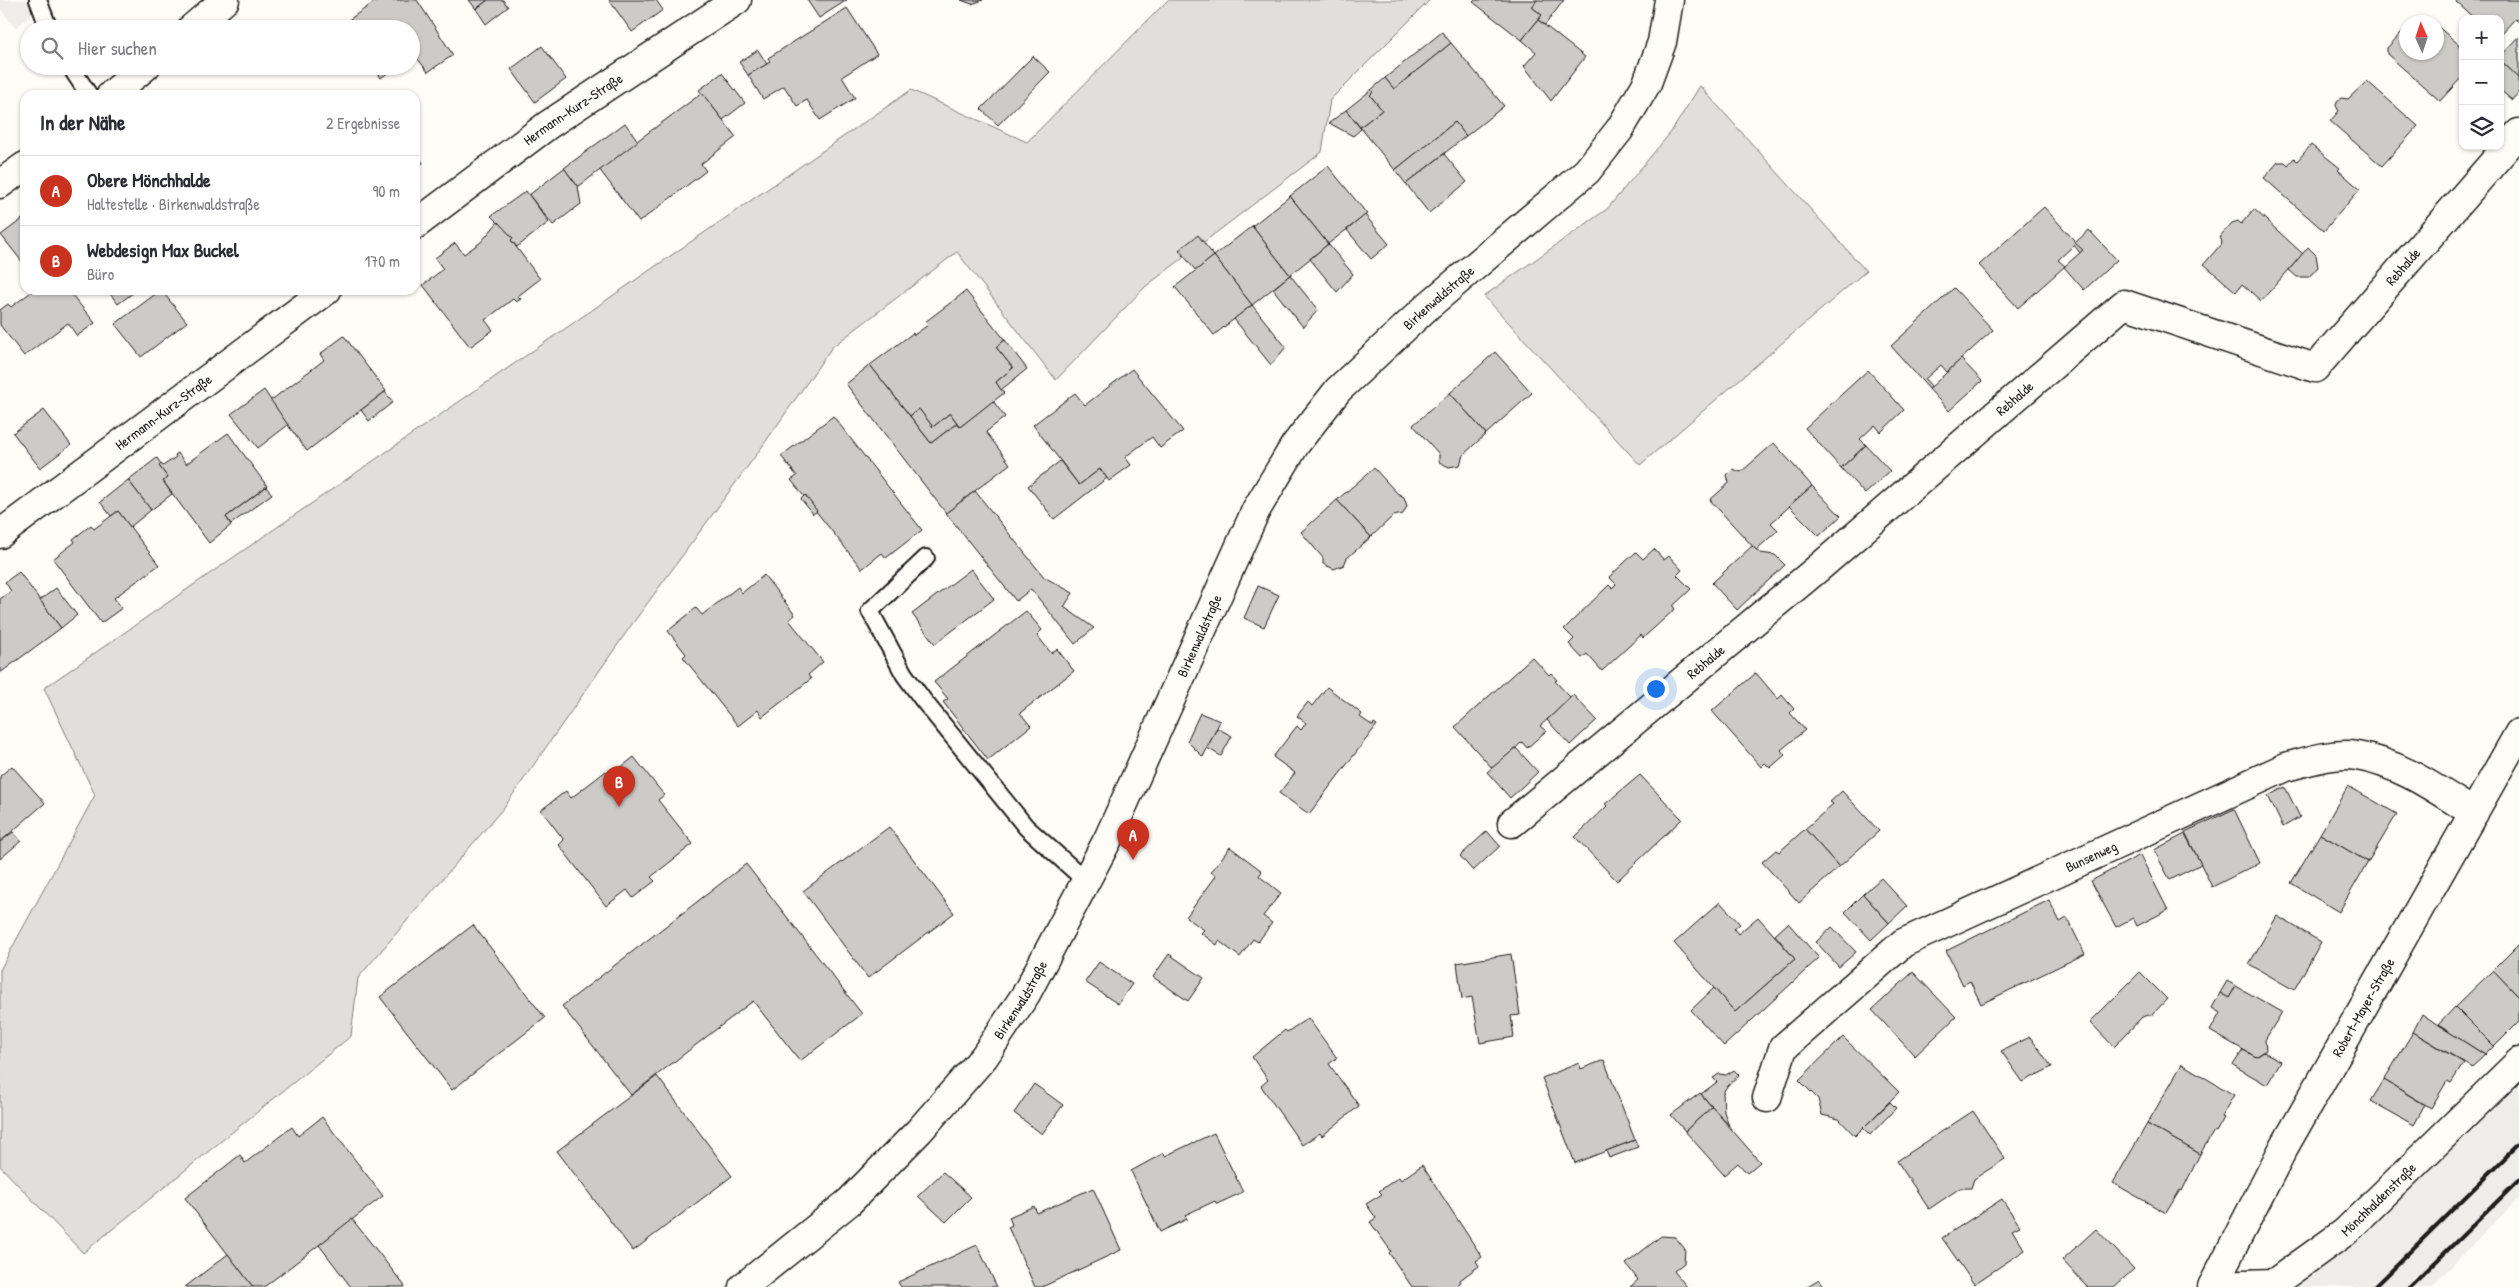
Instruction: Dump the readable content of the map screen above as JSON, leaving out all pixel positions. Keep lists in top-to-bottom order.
{
  "streets": {
    "street": [
      "Hermann-Kurz-Straße",
      "Rebhalde",
      "Birkenwaldstraße",
      "Bunsenweg",
      "Robert-Mayer-Straße",
      "Mönchhaldenstraße"
    ]
  },
  "crossings": [
    ["Bunsenweg", "Robert-Mayer-Straße"],
    ["Robert-Mayer-Straße", "Mönchhaldenstraße"]
  ],
  "north": "top",
  "page": {
    "map_buttons": ["+", "−"],
    "search": "Hier suchen",
    "heading": ["In der Nähe", "2 Ergebnisse"],
    "list": [
      {
        "mark": "A",
        "name": "Obere Mönchhalde",
        "note": "Haltestelle · Birkenwaldstraße",
        "value": "90 m"
      },
      {
        "mark": "B",
        "name": "Webdesign Max Buckel",
        "note": "Büro",
        "value": "170 m"
      }
    ],
    "pins": ["B", "A"]
  }
}
